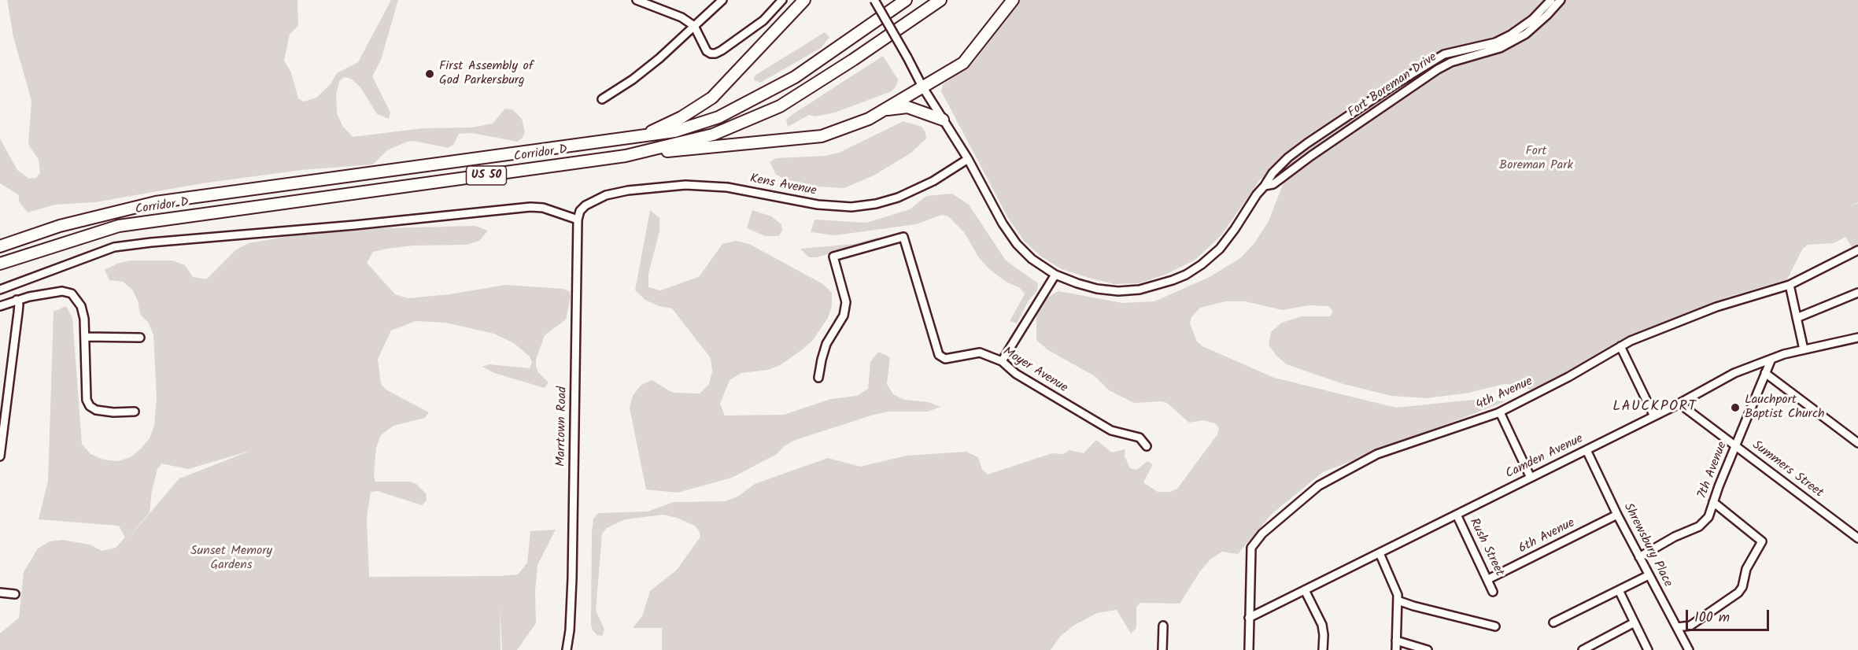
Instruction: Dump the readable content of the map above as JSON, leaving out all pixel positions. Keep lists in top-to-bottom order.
{
  "streets": {
    "highway": ["Corridor D", "US 50"],
    "street": [
      "Fort Boreman Drive",
      "Kens Avenue",
      "Moyer Avenue",
      "4th Avenue",
      "Marrtown Road",
      "Camden Avenue",
      "Summers Street",
      "7th Avenue",
      "6th Avenue",
      "Shrewsbury Place",
      "Rush Street"
    ]
  },
  "crossings": [
    ["Fort Boreman Drive", "Kens Avenue"],
    ["Kens Avenue", "Marrtown Road"],
    ["4th Avenue", "Camden Avenue"],
    ["Camden Avenue", "Summers Street"],
    ["Camden Avenue", "7th Avenue"],
    ["Camden Avenue", "Shrewsbury Place"],
    ["Camden Avenue", "Rush Street"],
    ["Summers Street", "7th Avenue"],
    ["7th Avenue", "Shrewsbury Place"],
    ["6th Avenue", "Shrewsbury Place"],
    ["6th Avenue", "Rush Street"]
  ],
  "districts": ["LAUCKPORT"],
  "parks": ["Fort Boreman Park", "Sunset Memory Gardens"],
  "places": ["First Assembly of God Parkersburg", "Lauchport Baptist Church"],
  "scale_bar": "100 m"
}
